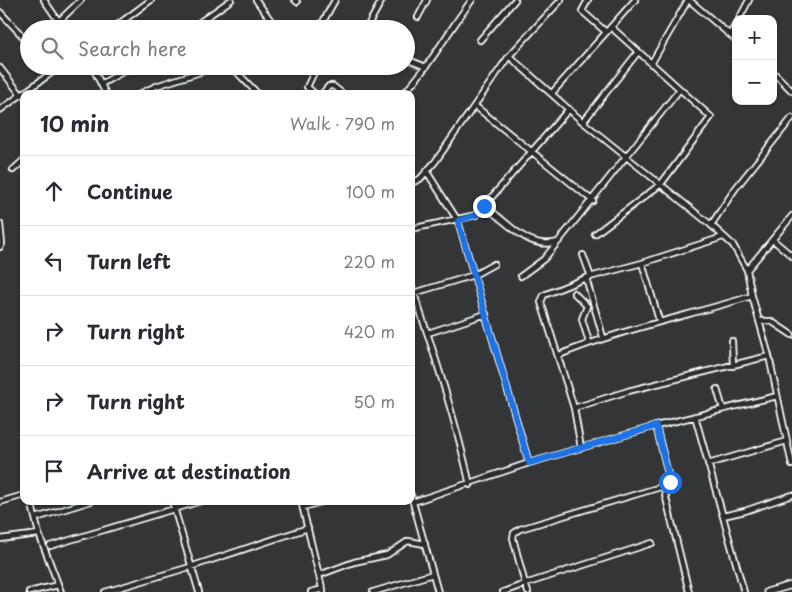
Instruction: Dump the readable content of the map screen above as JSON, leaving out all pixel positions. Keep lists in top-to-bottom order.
{
  "page": {
    "map_buttons": ["+", "−"],
    "search": "Search here",
    "heading": ["10 min", "Walk · 790 m"],
    "list": [
      ["Continue", "100 m"],
      ["Turn left", "220 m"],
      ["Turn right", "420 m"],
      ["Turn right", "50 m"],
      "Arrive at destination"
    ]
  }
}
